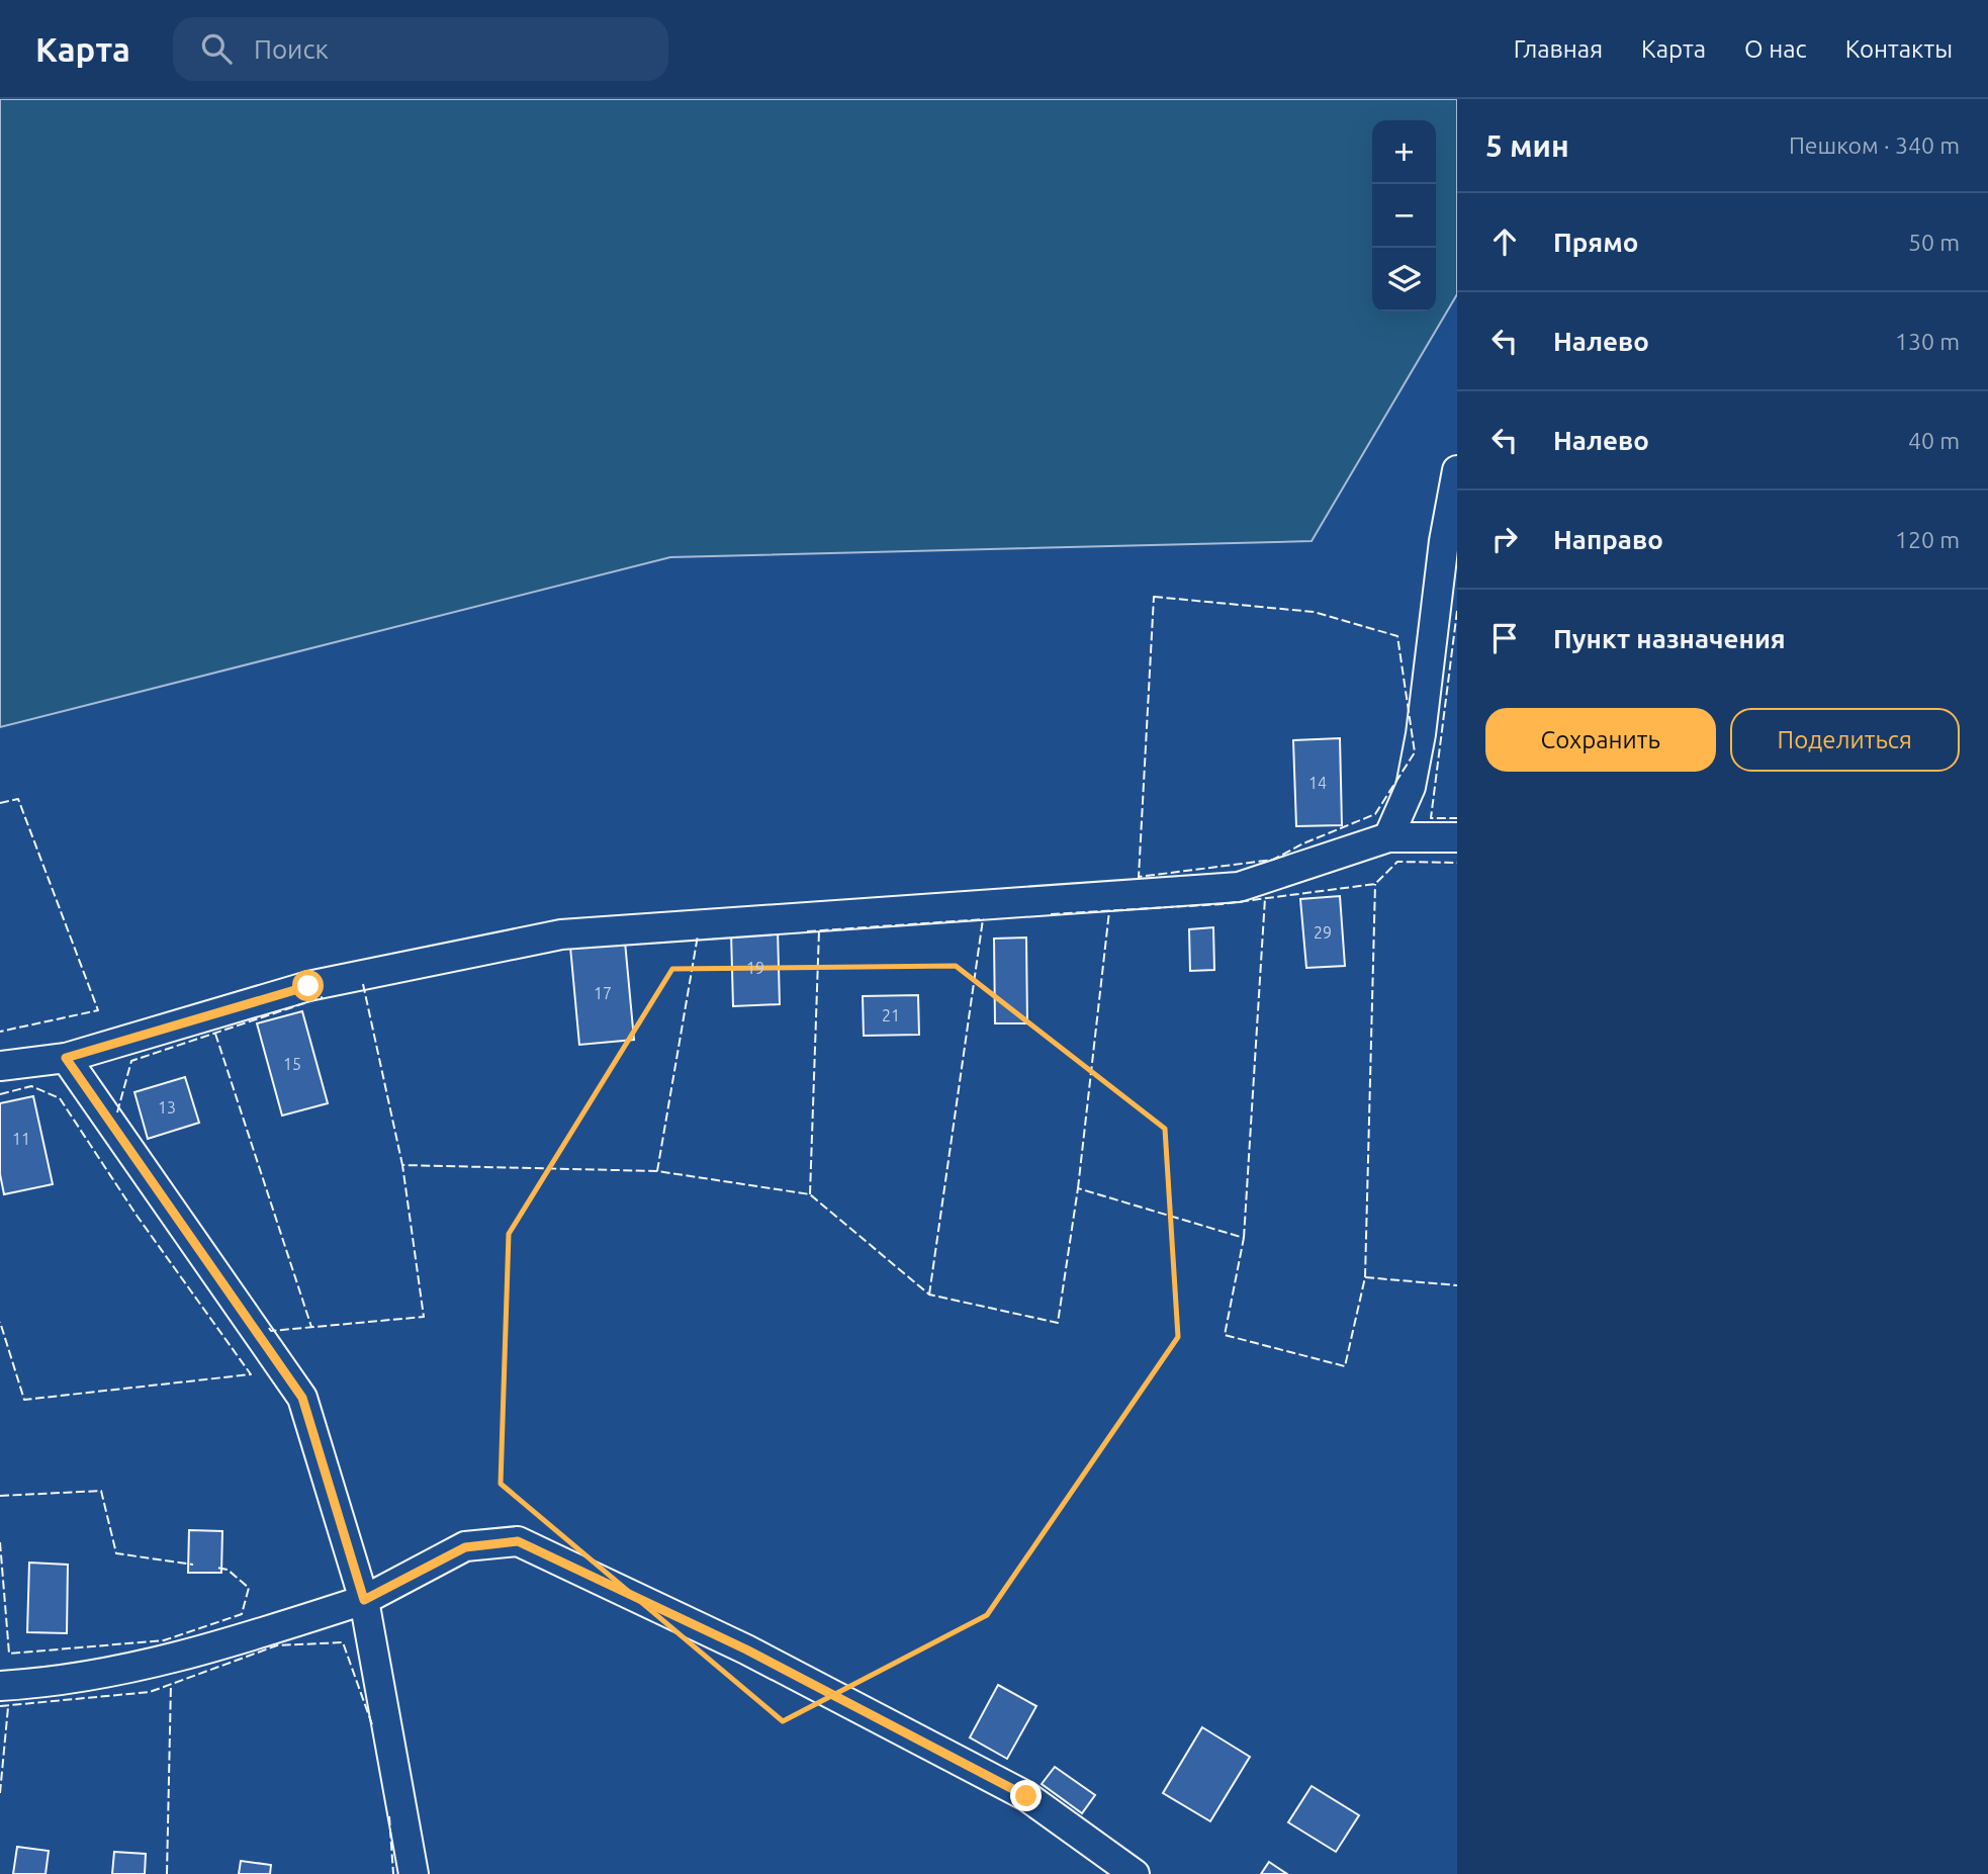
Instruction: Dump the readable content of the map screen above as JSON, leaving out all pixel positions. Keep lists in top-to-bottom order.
{
  "house_numbers": [
    "14",
    "29",
    "19",
    "17",
    "21",
    "15",
    "13",
    "11"
  ],
  "page": {
    "header": "Карта",
    "search": "Поиск",
    "nav": [
      "Главная",
      "Карта",
      "О нас",
      "Контакты"
    ],
    "heading": ["5 мин", "Пешком · 340 m"],
    "map_buttons": ["+", "−"],
    "list": [
      ["Прямо", "50 m"],
      ["Налево", "130 m"],
      ["Налево", "40 m"],
      ["Направо", "120 m"],
      "Пункт назначения"
    ],
    "buttons": ["Сохранить", "Поделиться"]
  }
}
